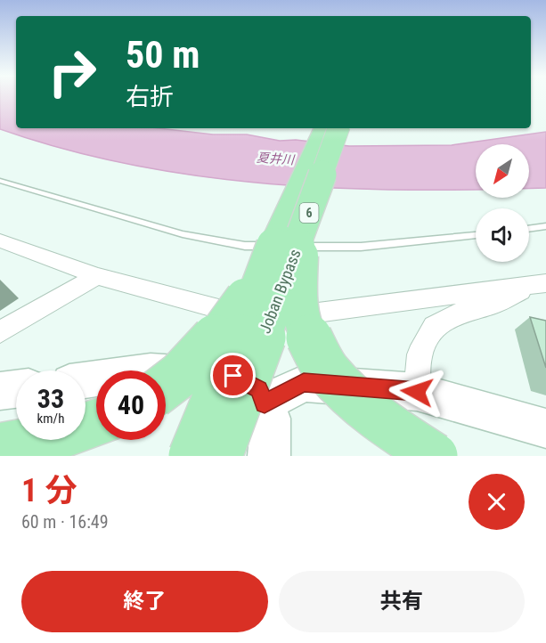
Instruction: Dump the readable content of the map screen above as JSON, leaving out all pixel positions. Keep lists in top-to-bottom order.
{
  "streets": {
    "highway": ["6", "Joban Bypass"]
  },
  "crossings": [
    ["6", "Joban Bypass"]
  ],
  "water": ["夏井川"],
  "north": "bottom left",
  "page": {
    "turn": ["50 m", "右折"],
    "speed": "33 km/h",
    "limit": "40",
    "heading": ["1 分", "60 m · 16:49"],
    "buttons": ["終了", "共有"]
  }
}
